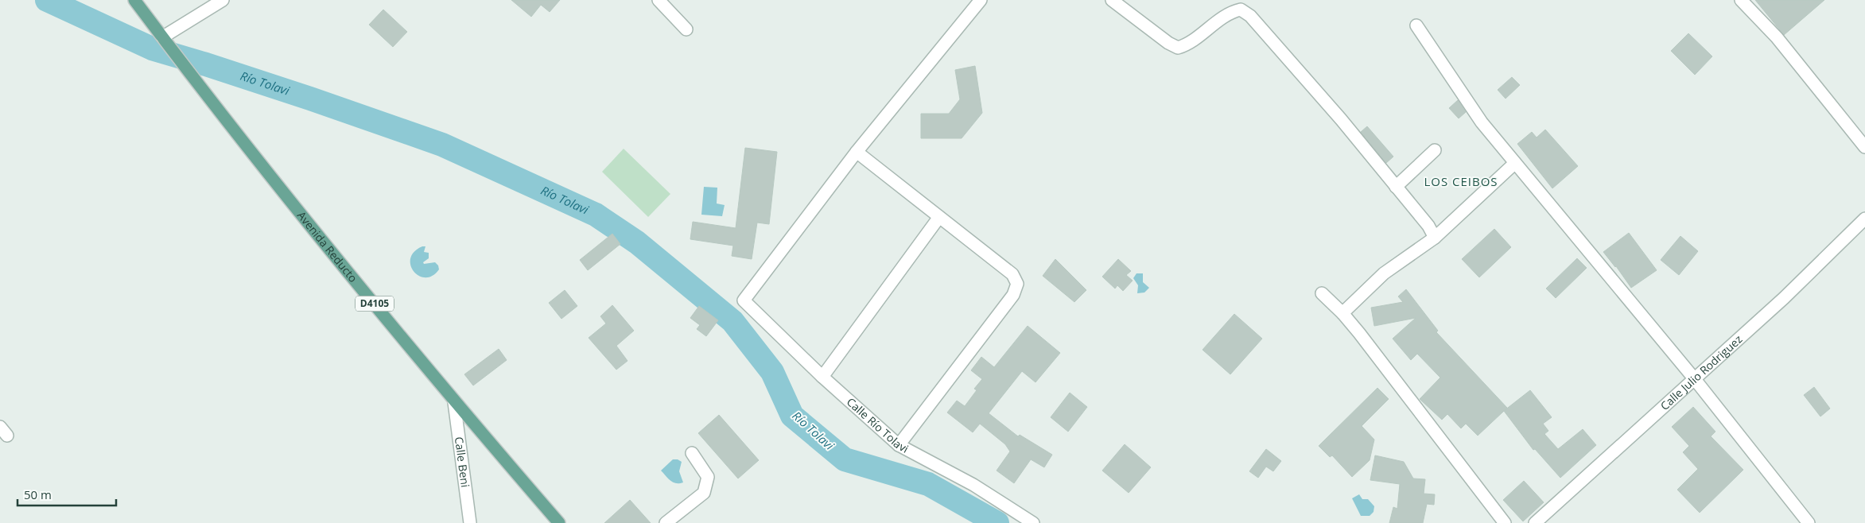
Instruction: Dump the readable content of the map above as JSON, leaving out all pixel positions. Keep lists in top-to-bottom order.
{
  "streets": {
    "main road": ["Avenida Reducto", "D4105"],
    "street": ["Calle Julio Rodriguez", "Calle Río Tolavi", "Calle Beni"]
  },
  "crossings": [
    ["Avenida Reducto", "Calle Beni"]
  ],
  "districts": ["LOS CEIBOS"],
  "water": ["Río Tolavi"],
  "scale_bar": "50 m"
}
